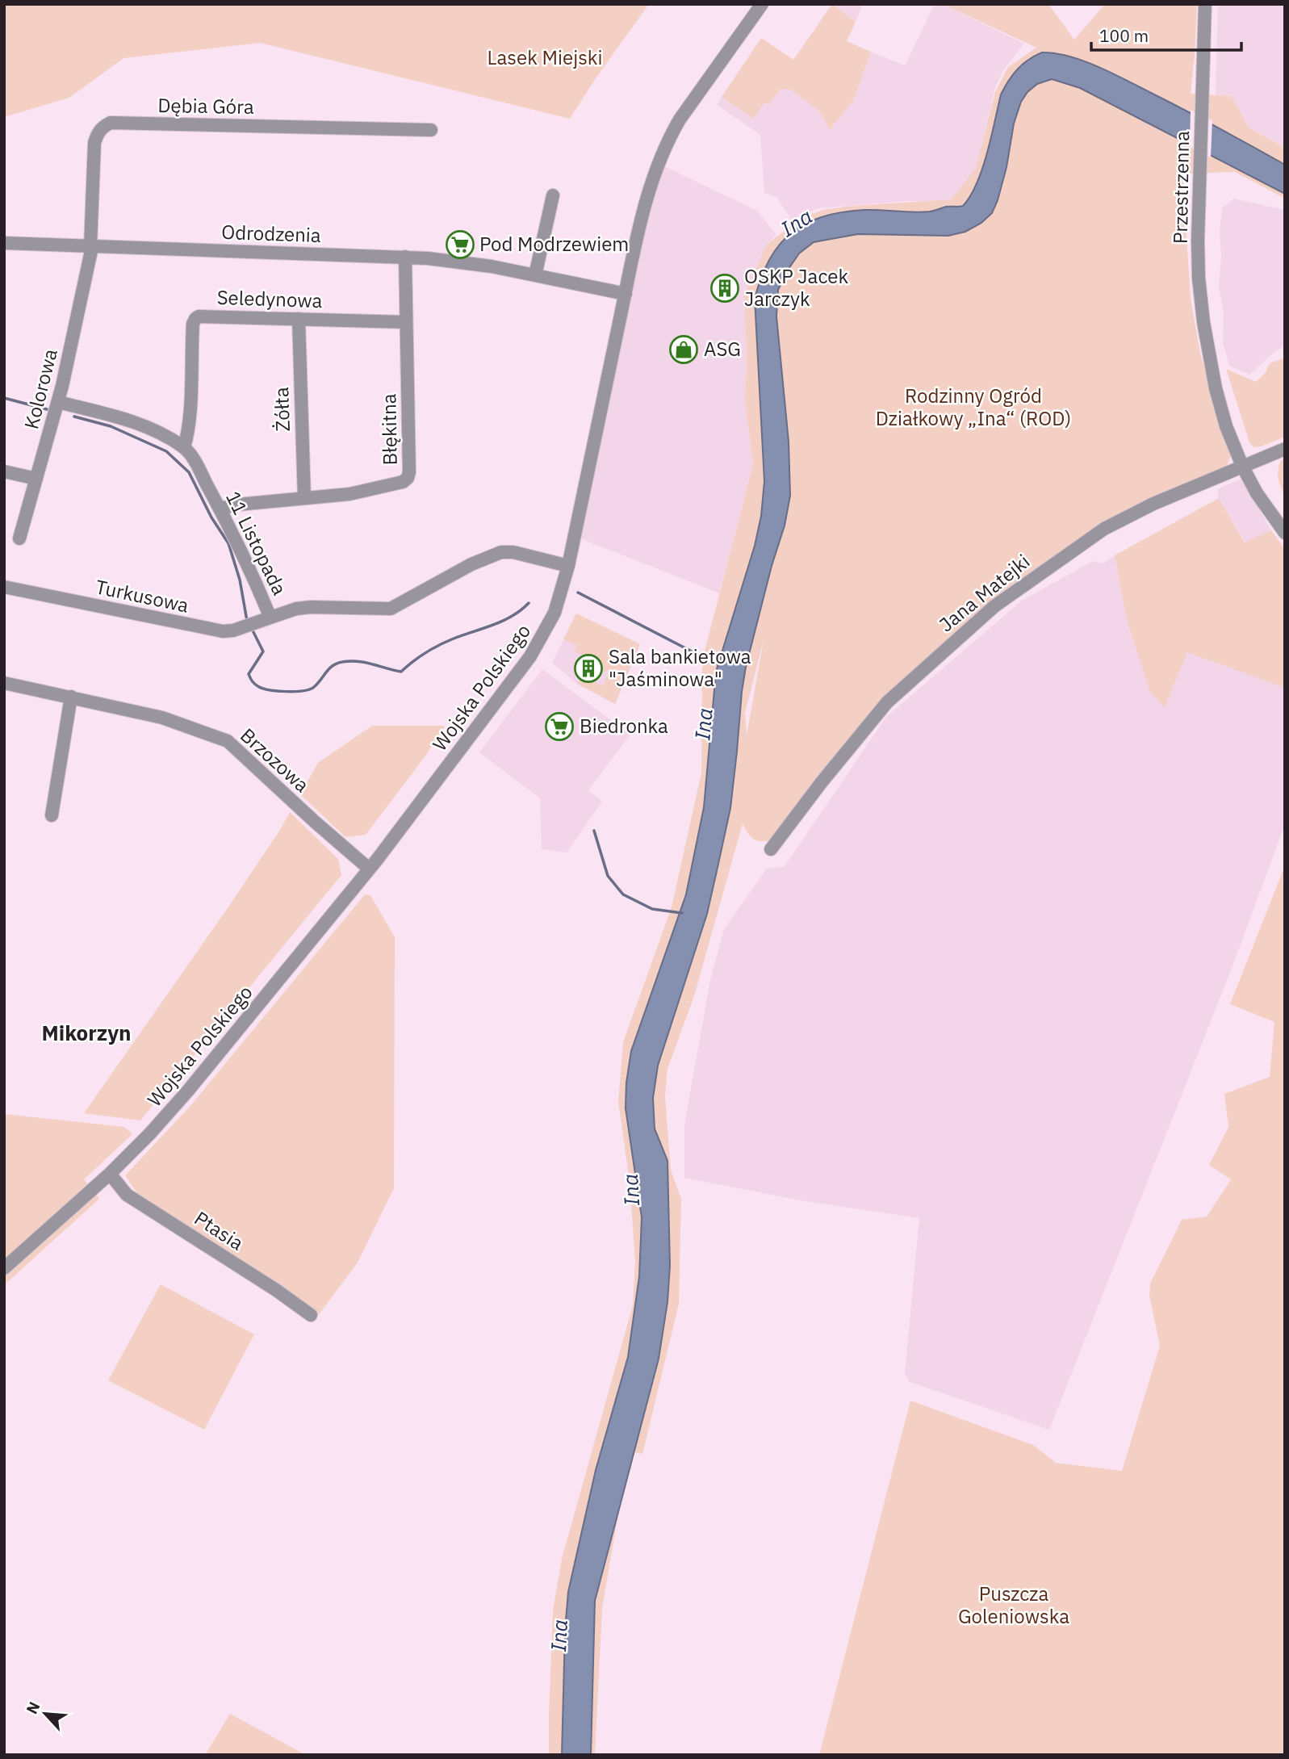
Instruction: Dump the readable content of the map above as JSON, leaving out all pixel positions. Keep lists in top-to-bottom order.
{
  "streets": {
    "street": [
      "Dębia Góra",
      "Przestrzenna",
      "Odrodzenia",
      "Seledynowa",
      "Kolorowa",
      "Żółta",
      "Błękitna",
      "11 Listopada",
      "Jana Matejki",
      "Turkusowa",
      "Wojska Polskiego",
      "Brzozowa",
      "Ptasia"
    ]
  },
  "crossings": [
    ["Dębia Góra", "Odrodzenia"],
    ["Dębia Góra", "Kolorowa"],
    ["Przestrzenna", "Jana Matejki"],
    ["Odrodzenia", "Kolorowa"],
    ["Odrodzenia", "Błękitna"],
    ["Odrodzenia", "Wojska Polskiego"],
    ["Seledynowa", "Żółta"],
    ["Seledynowa", "Błękitna"],
    ["Seledynowa", "11 Listopada"],
    ["Kolorowa", "11 Listopada"],
    ["Żółta", "Błękitna"],
    ["Błękitna", "11 Listopada"],
    ["11 Listopada", "Turkusowa"],
    ["11 Listopada", "Wojska Polskiego"],
    ["Wojska Polskiego", "Brzozowa"],
    ["Wojska Polskiego", "Ptasia"]
  ],
  "districts": ["Mikorzyn"],
  "water": ["Ina"],
  "parks": ["Lasek Miejski", "Rodzinny Ogród Działkowy „Ina“ (ROD)", "Puszcza Goleniowska"],
  "places": {
    "supermarket": ["Pod Modrzewiem", "Biedronka"],
    "building": ["OSKP Jacek Jarczyk", "Sala bankietowa \"Jaśminowa\""],
    "shop": ["ASG"]
  },
  "scale_bar": "100 m",
  "north": "top left"
}
